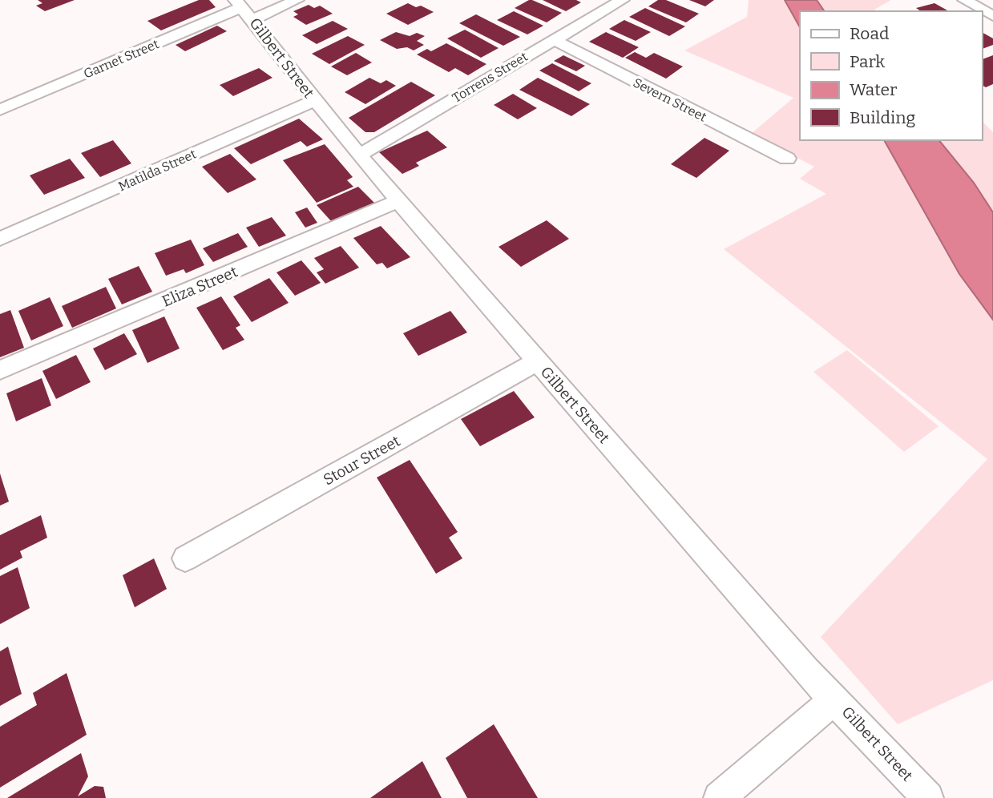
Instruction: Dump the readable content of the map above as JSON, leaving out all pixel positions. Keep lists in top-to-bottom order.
{
  "streets": {
    "street": [
      "Gilbert Street",
      "Garnet Street",
      "Torrens Street",
      "Severn Street",
      "Matilda Street",
      "Eliza Street",
      "Stour Street"
    ]
  },
  "crossings": [
    ["Gilbert Street", "Garnet Street"],
    ["Gilbert Street", "Torrens Street"],
    ["Gilbert Street", "Matilda Street"],
    ["Gilbert Street", "Eliza Street"],
    ["Gilbert Street", "Stour Street"],
    ["Torrens Street", "Severn Street"]
  ],
  "legend": [
    "Road",
    "Park",
    "Water",
    "Building"
  ]
}
